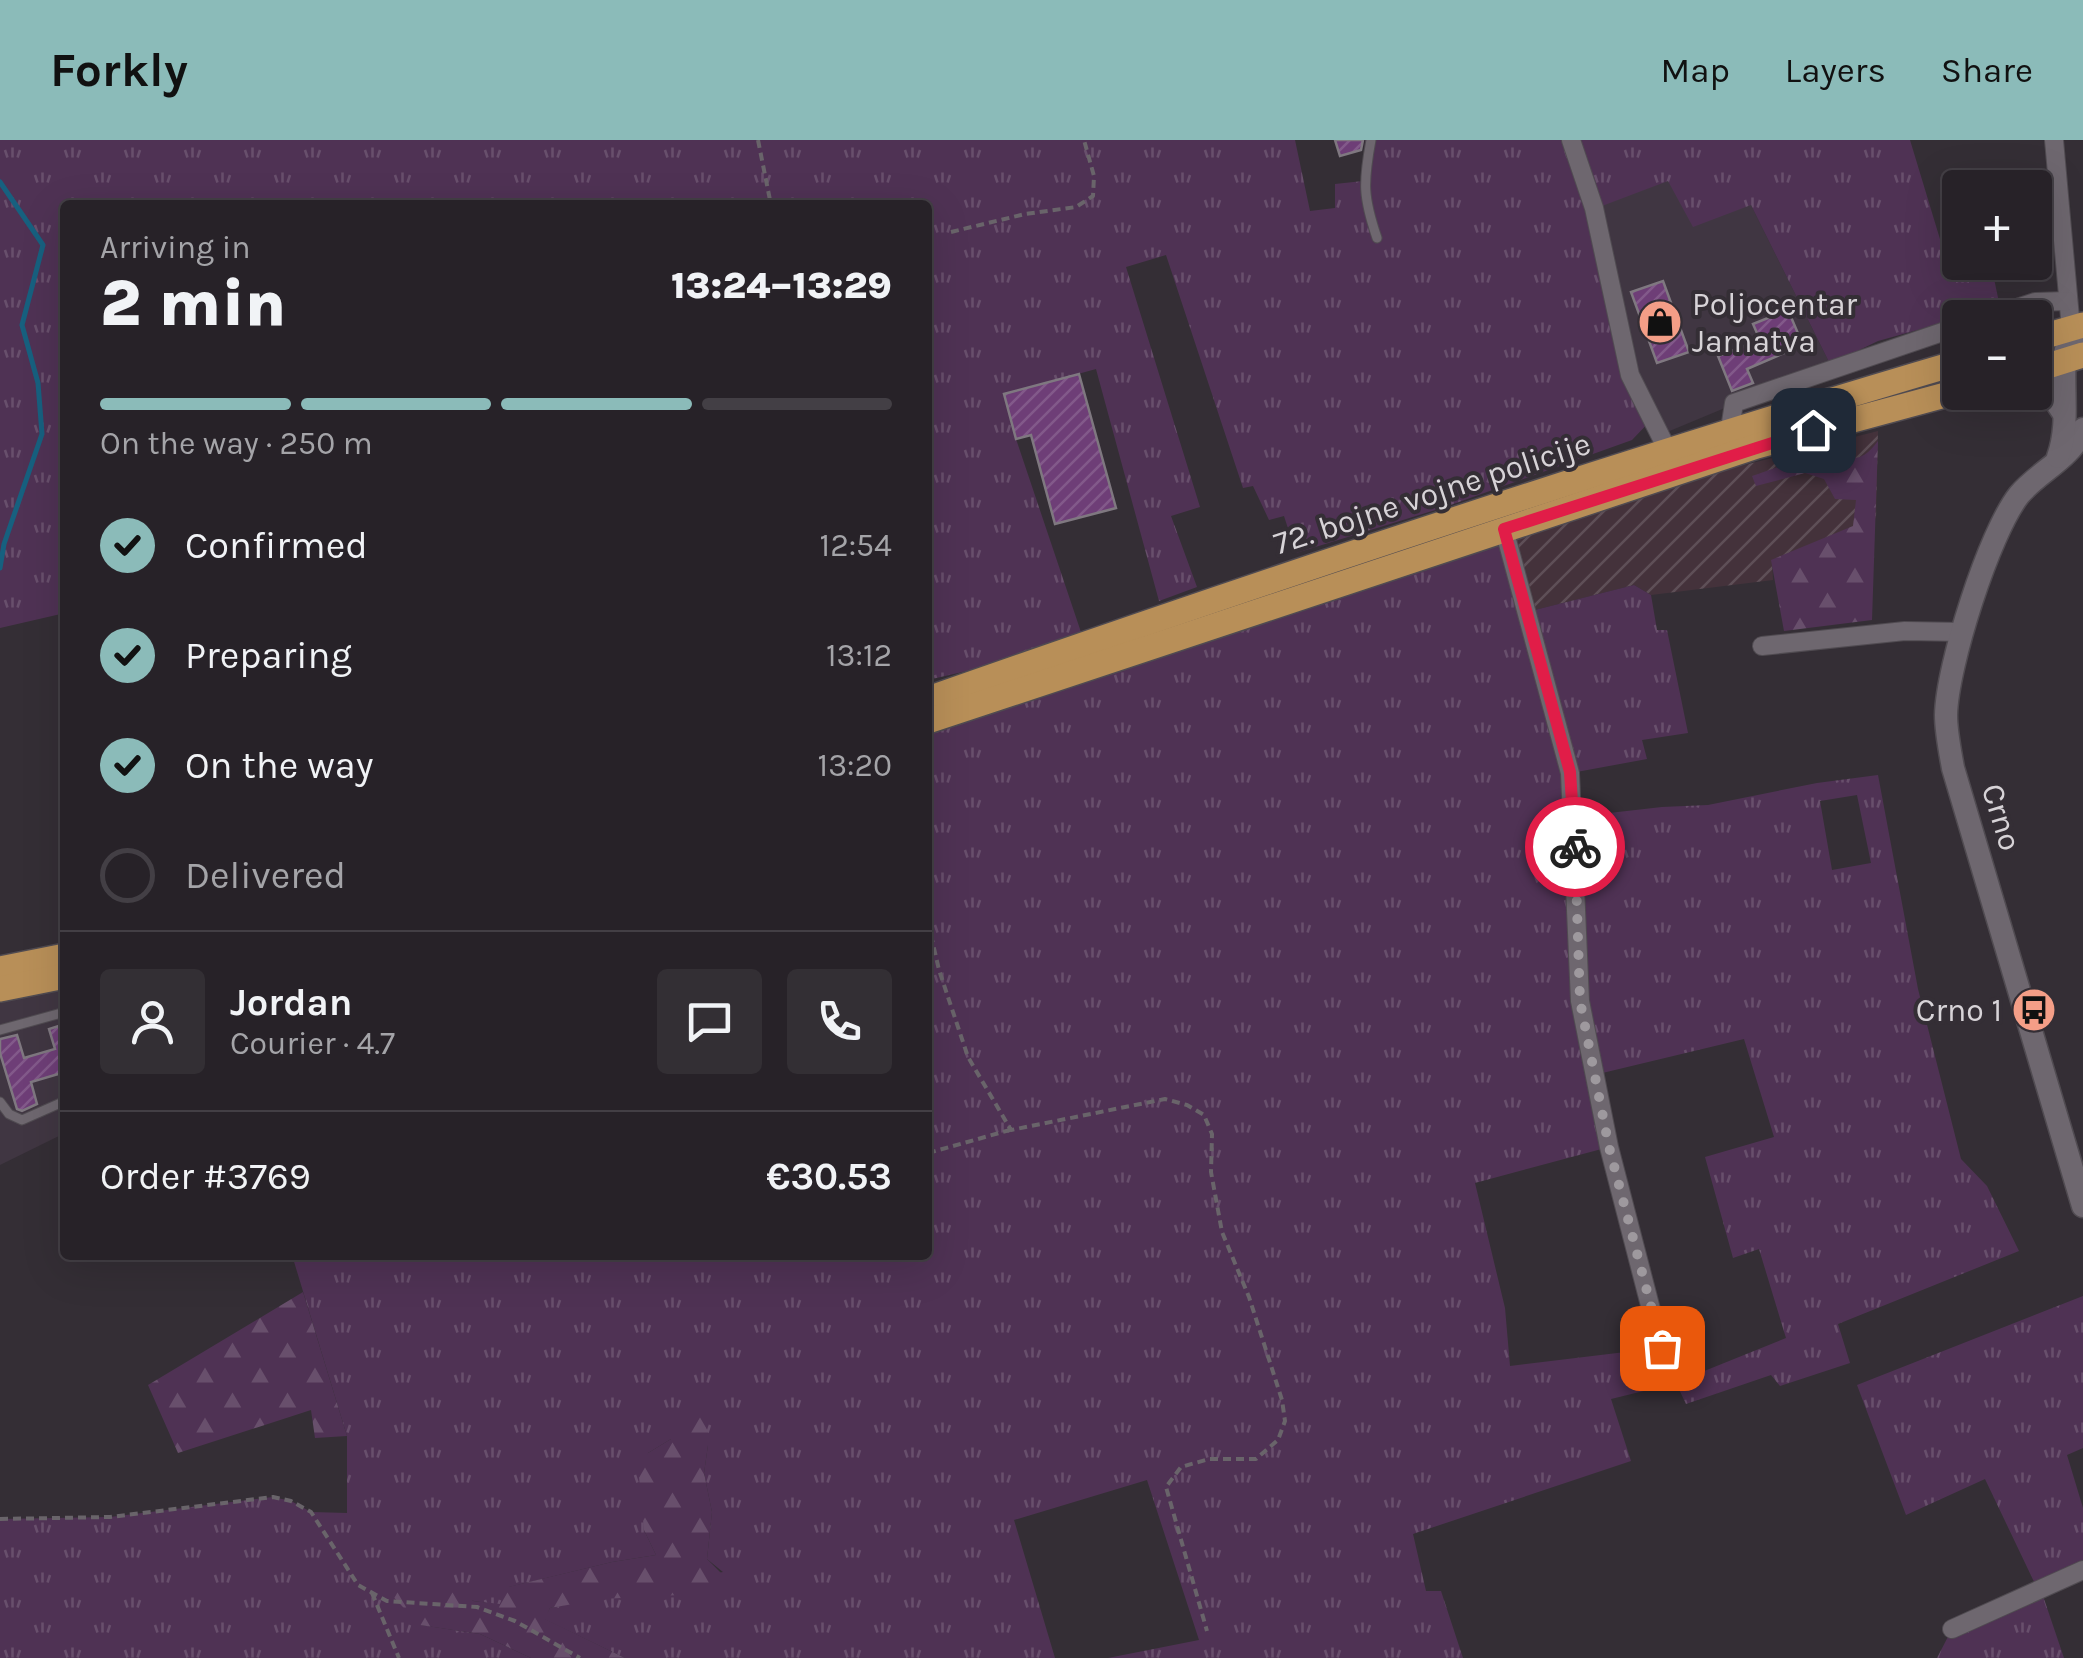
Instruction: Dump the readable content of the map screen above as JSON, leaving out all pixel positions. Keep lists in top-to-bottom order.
{
  "streets": {
    "main road": ["72. bojne vojne policije"],
    "street": ["Crno"]
  },
  "places": {
    "shop": ["Poljocentar Jamatva"],
    "bus stop": ["Crno 1"]
  },
  "page": {
    "header": "Forkly",
    "nav": ["Map", "Layers", "Share"],
    "map_buttons": ["+", "−"],
    "heading": ["2 min", "Arriving in", "13:24–13:29"],
    "panel": [
      "Jordan",
      "Courier · 4.7",
      "Order #3769",
      "€30.53"
    ],
    "bar": "On the way · 250 m",
    "list": [
      ["Confirmed", "12:54"],
      ["Preparing", "13:12"],
      ["On the way", "13:20"],
      "Delivered"
    ]
  }
}
